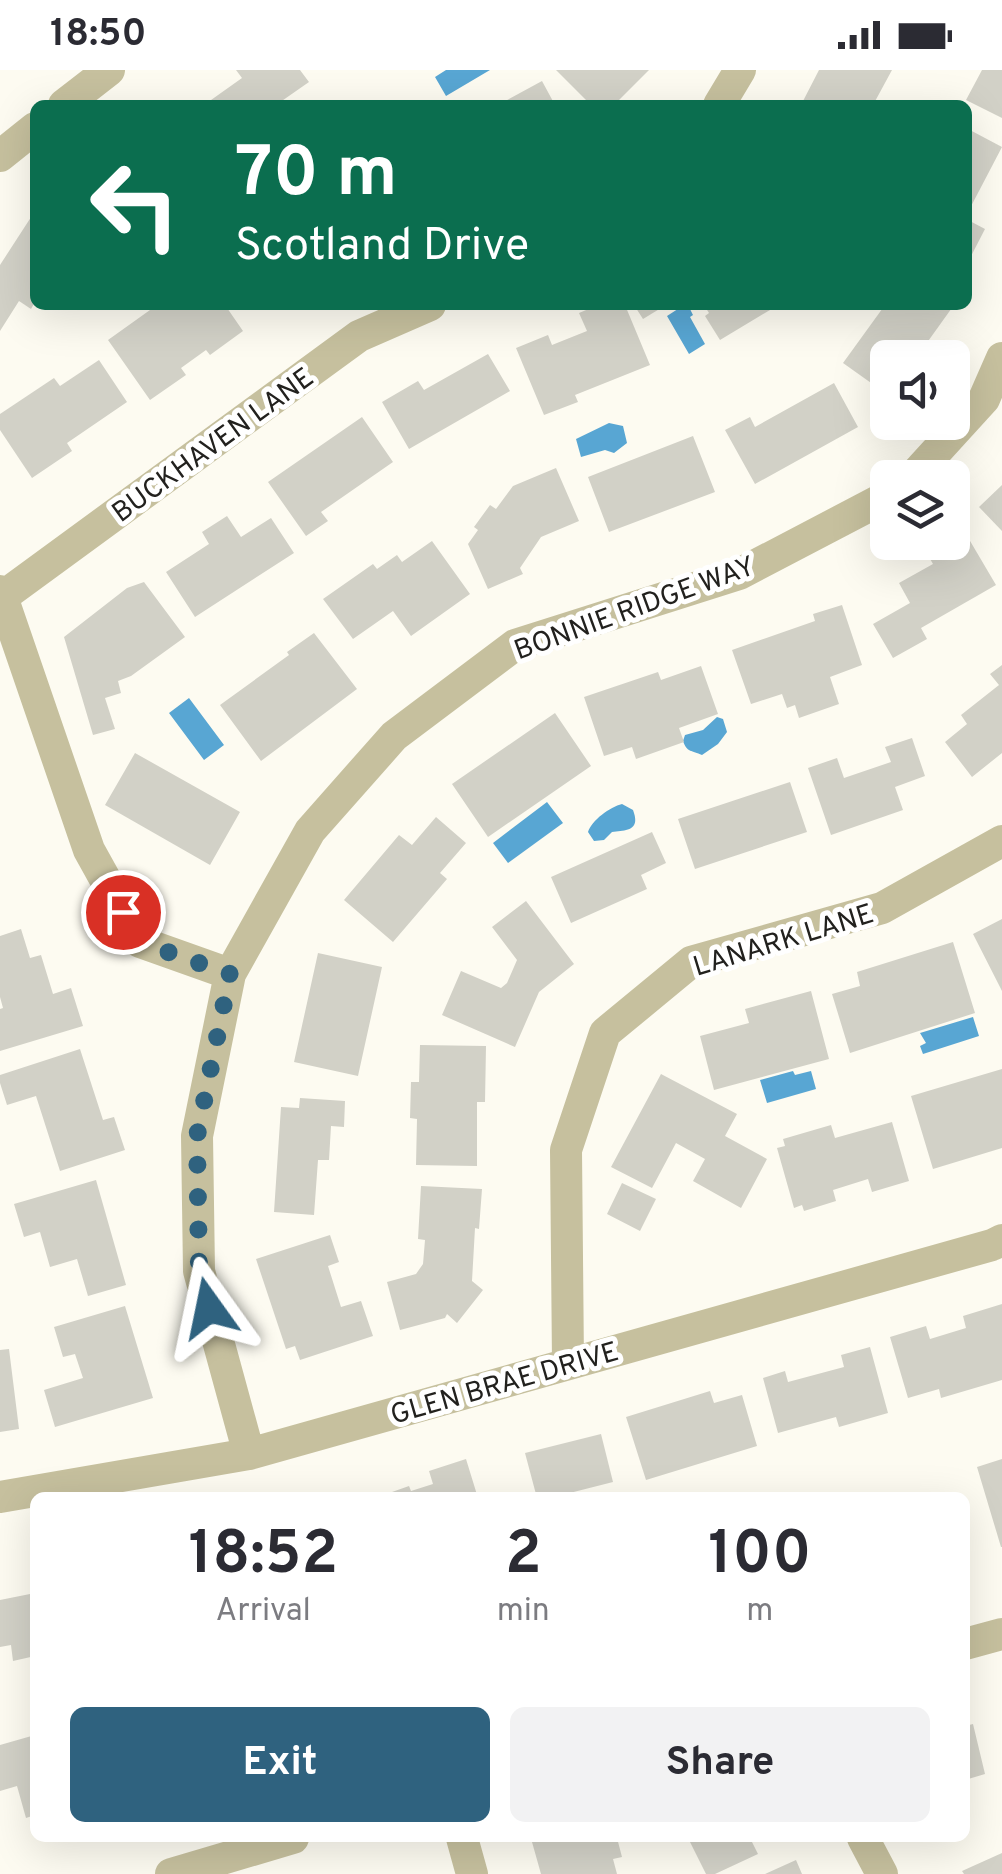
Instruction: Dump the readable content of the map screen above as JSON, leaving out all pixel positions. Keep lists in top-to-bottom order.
{
  "streets": {
    "street": [
      "BUCKHAVEN LANE",
      "BONNIE RIDGE WAY",
      "LANARK LANE",
      "GLEN BRAE DRIVE"
    ]
  },
  "crossings": [
    ["BONNIE RIDGE WAY", "GLEN BRAE DRIVE"],
    ["LANARK LANE", "GLEN BRAE DRIVE"]
  ],
  "page": {
    "status": "18:50",
    "turn": ["70 m", "Scotland Drive"],
    "eta": [
      "18:52",
      "Arrival",
      "2",
      "min",
      "100",
      "m"
    ],
    "buttons": ["Exit", "Share"]
  }
}
